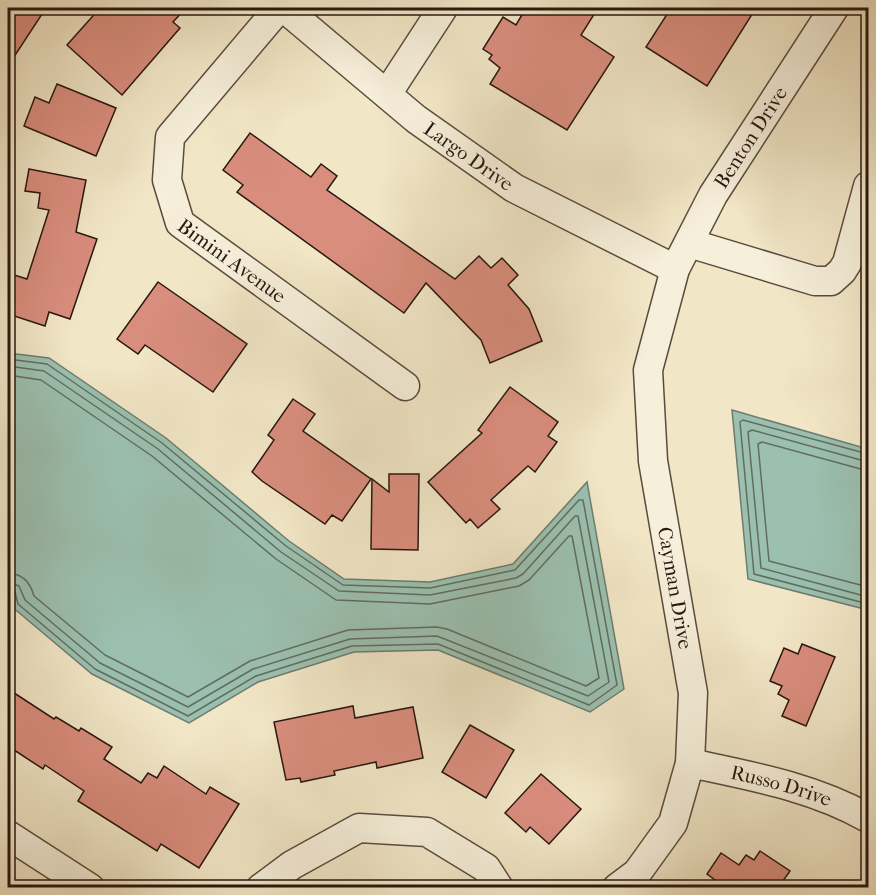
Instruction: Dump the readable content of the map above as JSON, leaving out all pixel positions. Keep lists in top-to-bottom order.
{
  "streets": {
    "street": [
      "Benton Drive",
      "Largo Drive",
      "Bimini Avenue",
      "Cayman Drive",
      "Russo Drive"
    ]
  },
  "crossings": [
    ["Benton Drive", "Largo Drive"],
    ["Benton Drive", "Cayman Drive"],
    ["Largo Drive", "Cayman Drive"],
    ["Cayman Drive", "Russo Drive"]
  ]
}
